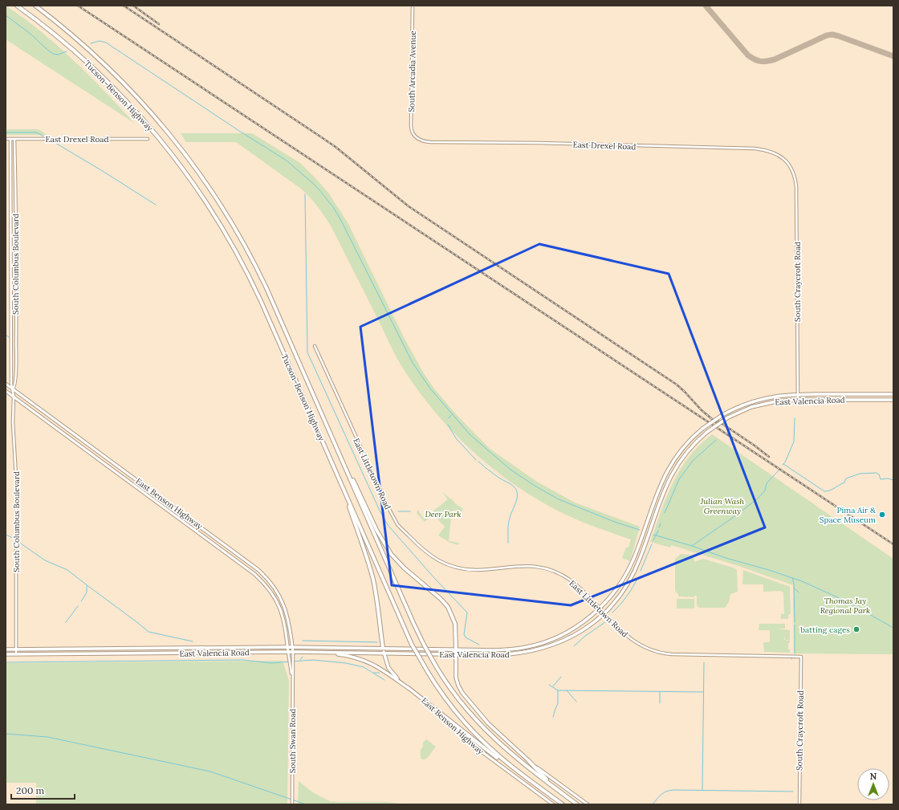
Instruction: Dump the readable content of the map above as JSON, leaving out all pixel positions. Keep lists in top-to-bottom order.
{
  "streets": {
    "highway": ["Tucson–Benson Highway"],
    "main road": ["East Valencia Road", "East Benson Highway"],
    "street": [
      "South Arcadia Avenue",
      "East Drexel Road",
      "South Columbus Boulevard",
      "South Craycroft Road",
      "East Littletown Road",
      "South Swan Road"
    ]
  },
  "crossings": [
    ["South Arcadia Avenue", "East Drexel Road"],
    ["East Drexel Road", "South Columbus Boulevard"],
    ["East Drexel Road", "South Craycroft Road"],
    ["South Columbus Boulevard", "East Valencia Road"],
    ["South Columbus Boulevard", "East Benson Highway"],
    ["South Craycroft Road", "East Valencia Road"],
    ["South Craycroft Road", "East Littletown Road"],
    ["East Valencia Road", "East Littletown Road"],
    ["East Valencia Road", "East Benson Highway"],
    ["East Valencia Road", "South Swan Road"],
    ["East Benson Highway", "South Swan Road"]
  ],
  "parks": ["Julian Wash Greenway", "Deer Park", "Thomas Jay Regional Park"],
  "places": ["Pima Air & Space Museum", "batting cages"],
  "scale_bar": "200 m",
  "north": "top"
}
